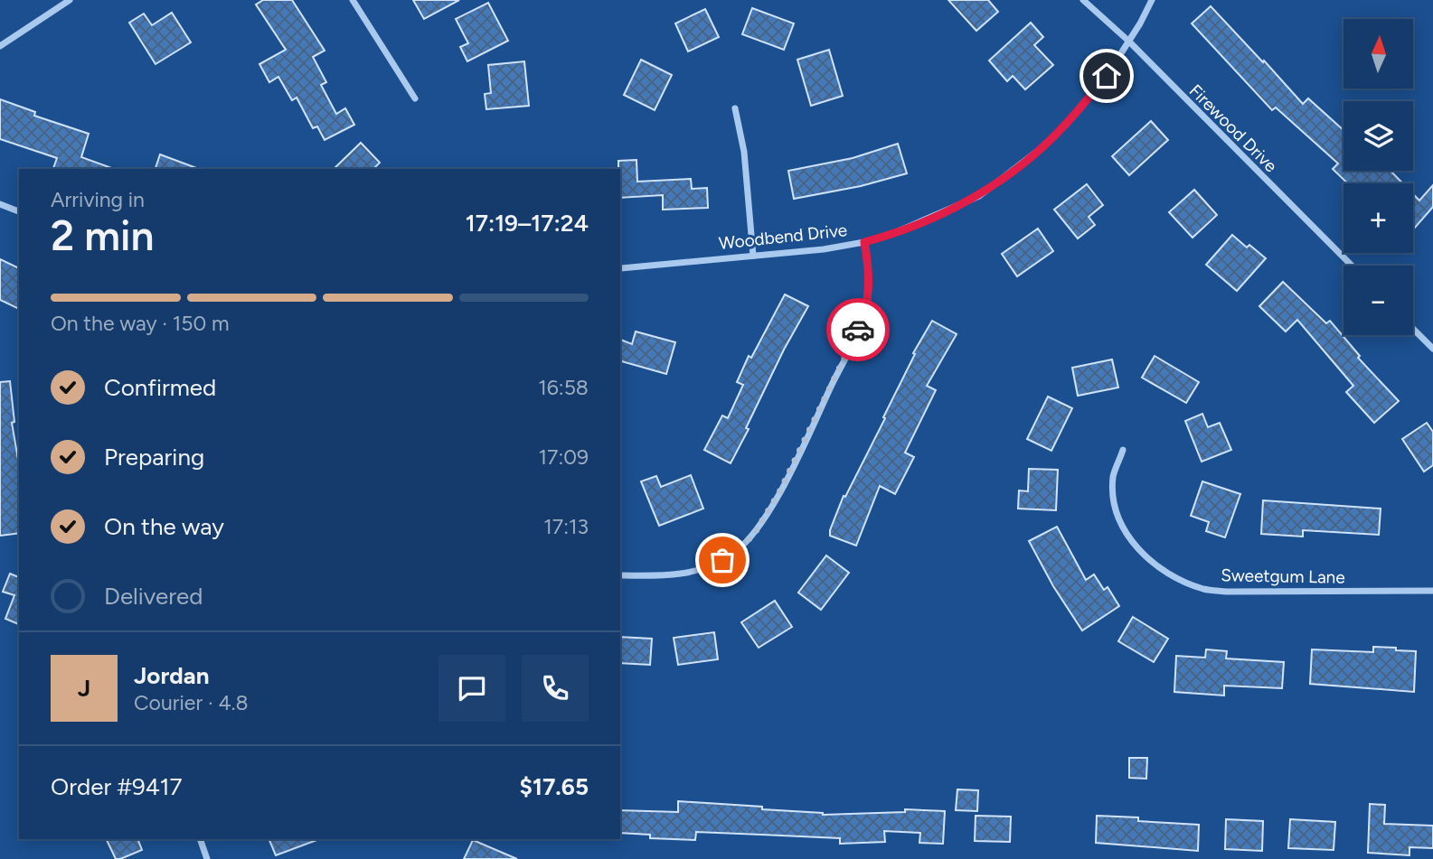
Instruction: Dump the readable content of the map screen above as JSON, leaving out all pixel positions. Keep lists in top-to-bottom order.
{
  "streets": {
    "street": ["Firewood Drive", "Woodbend Drive", "Sweetgum Lane"]
  },
  "crossings": [
    ["Firewood Drive", "Woodbend Drive"]
  ],
  "north": "top",
  "page": {
    "map_buttons": ["+", "−"],
    "heading": ["2 min", "Arriving in", "17:19–17:24"],
    "panel": [
      "Jordan",
      "Courier · 4.8",
      "Order #9417",
      "$17.65"
    ],
    "bar": "On the way · 150 m",
    "list": [
      ["Confirmed", "16:58"],
      ["Preparing", "17:09"],
      ["On the way", "17:13"],
      "Delivered"
    ],
    "round": "J"
  }
}
